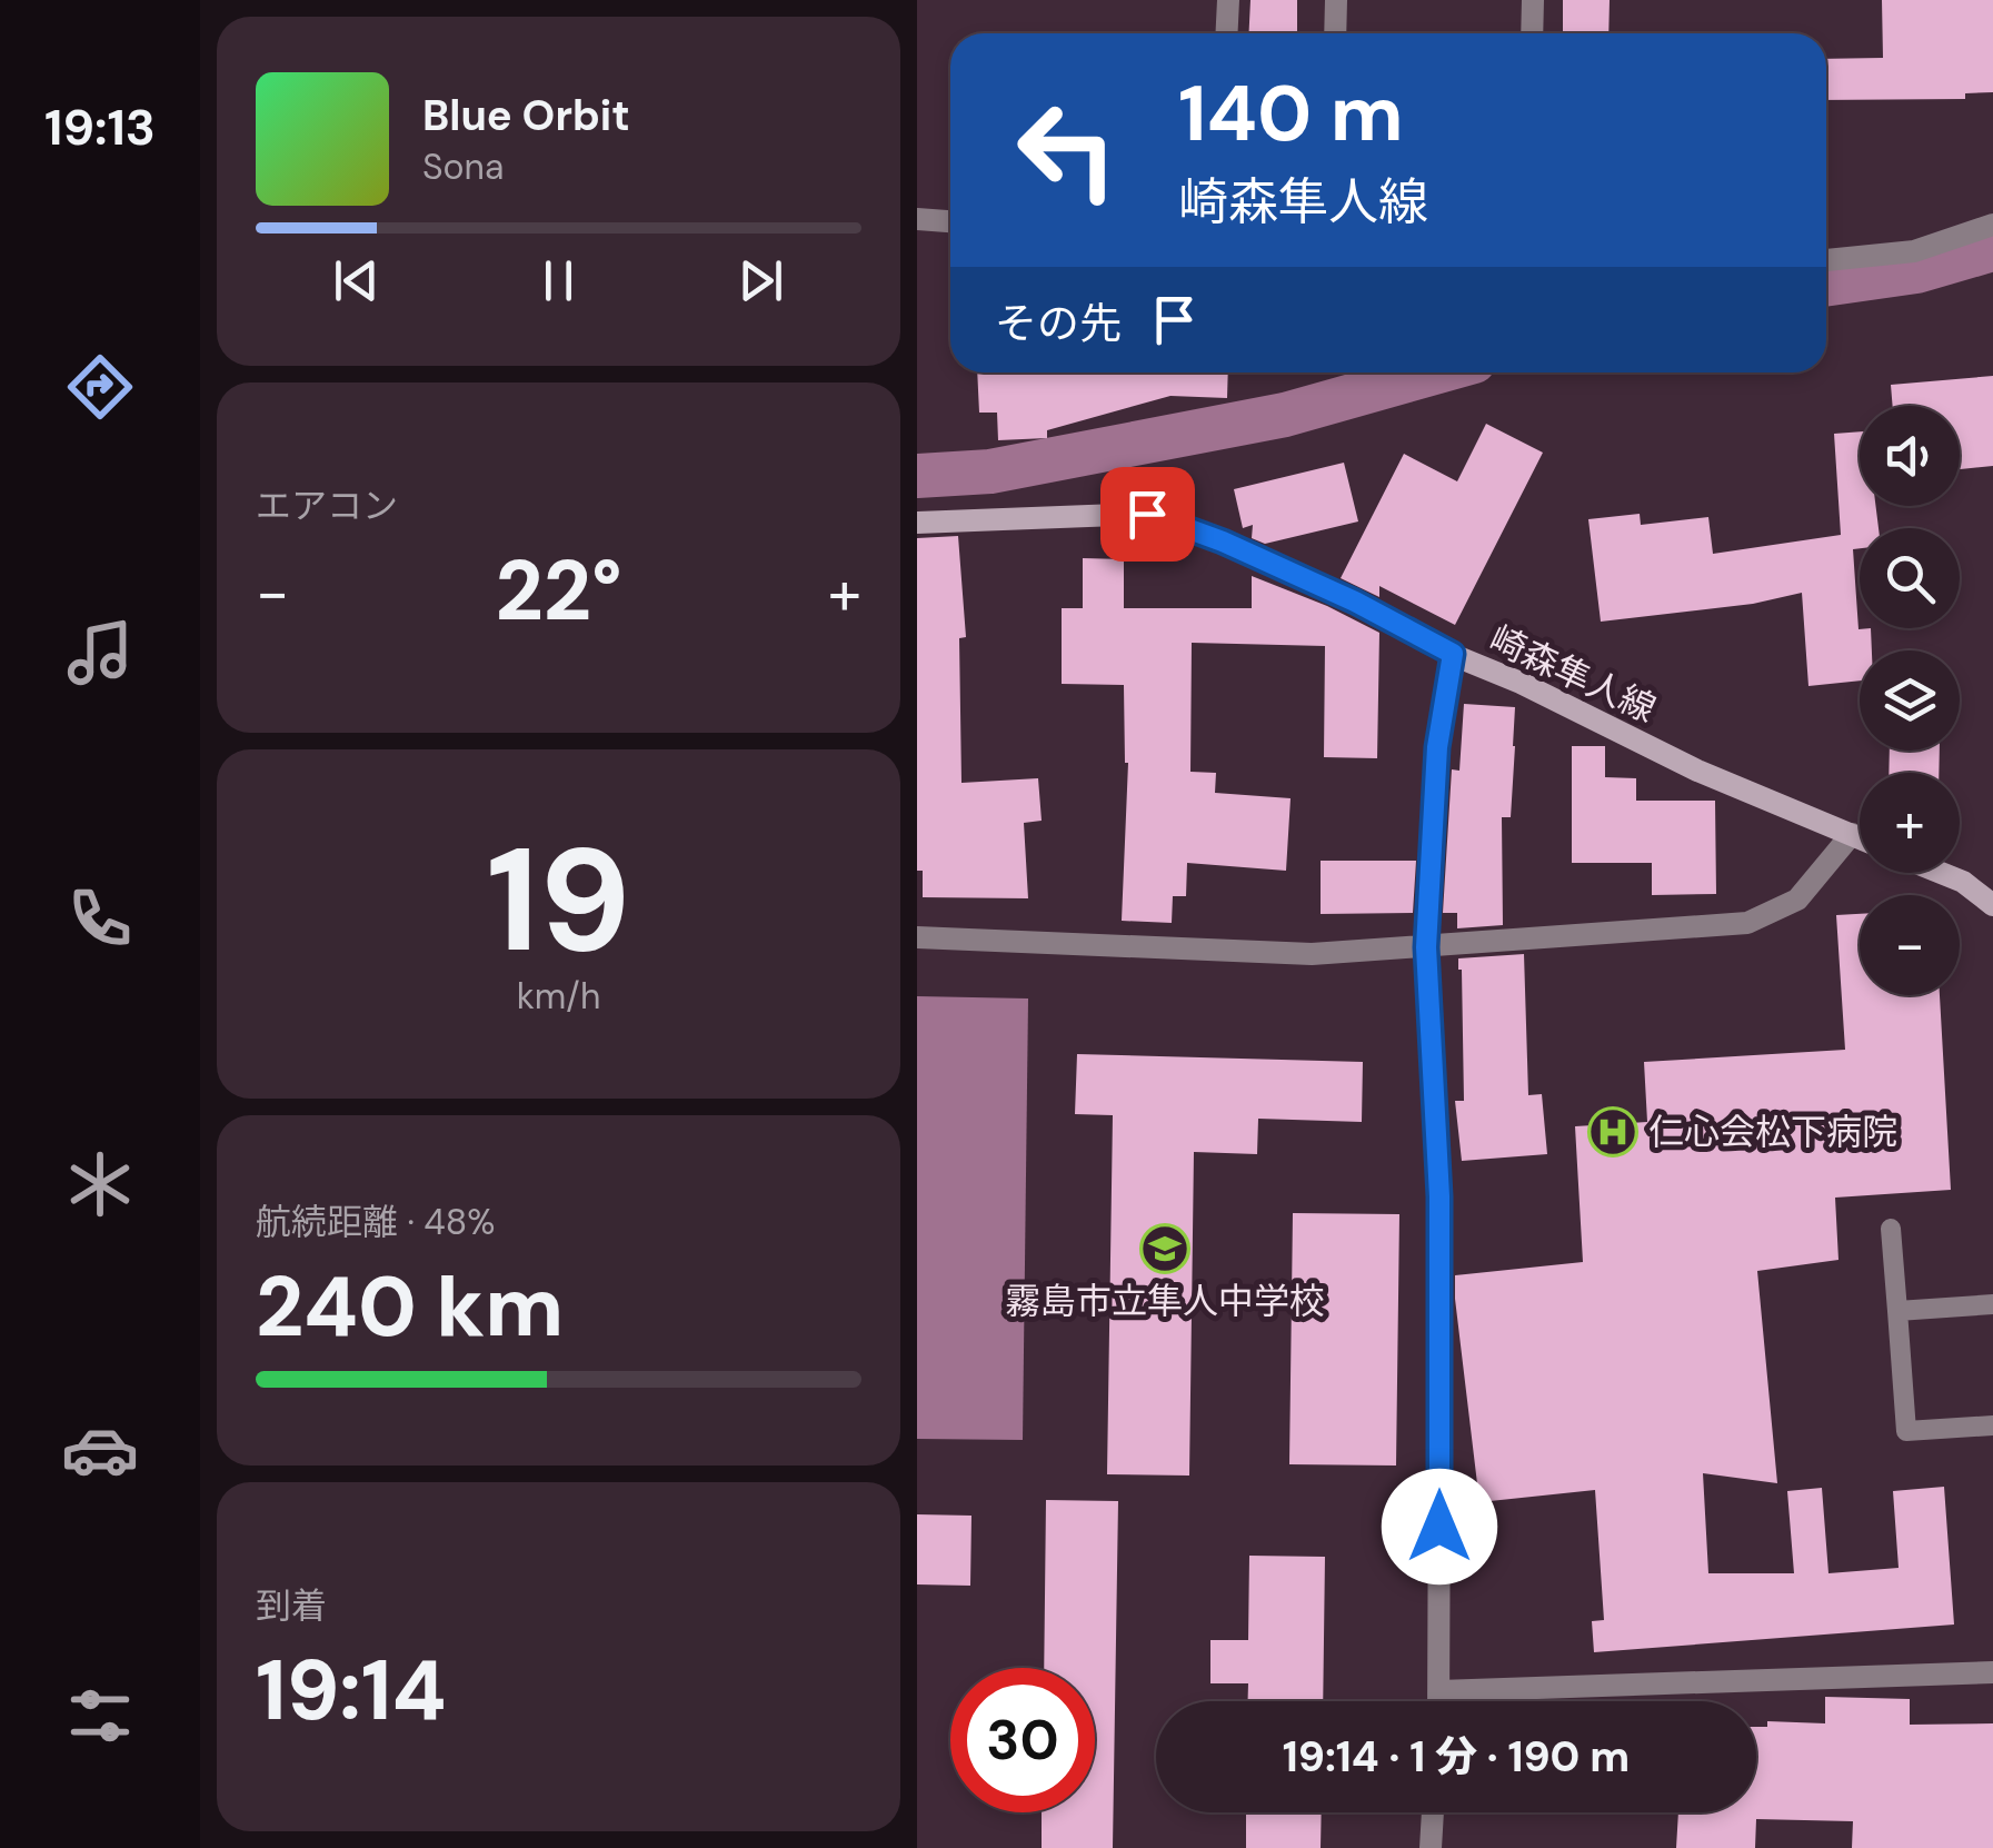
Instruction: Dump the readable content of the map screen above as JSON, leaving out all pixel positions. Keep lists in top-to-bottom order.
{
  "streets": {
    "main road": ["崎森隼人線"]
  },
  "places": {
    "hospital": ["仁心会松下病院"],
    "school or university": ["霧島市立隼人中学校"]
  },
  "page": {
    "tabs": "19:13",
    "turn": ["140 m", "崎森隼人線"],
    "song": ["Blue Orbit", "Sona"],
    "then": "その先",
    "tile": [
      "エアコン",
      ["19", "km/h"],
      ["航続距離 · 48%", "240 km"],
      ["到着", "19:14"]
    ],
    "map_buttons": ["+", "−"],
    "heat": ["−", "22°", "+"],
    "limit": "30",
    "trip": "19:14 · 1 分 · 190 m"
  }
}
